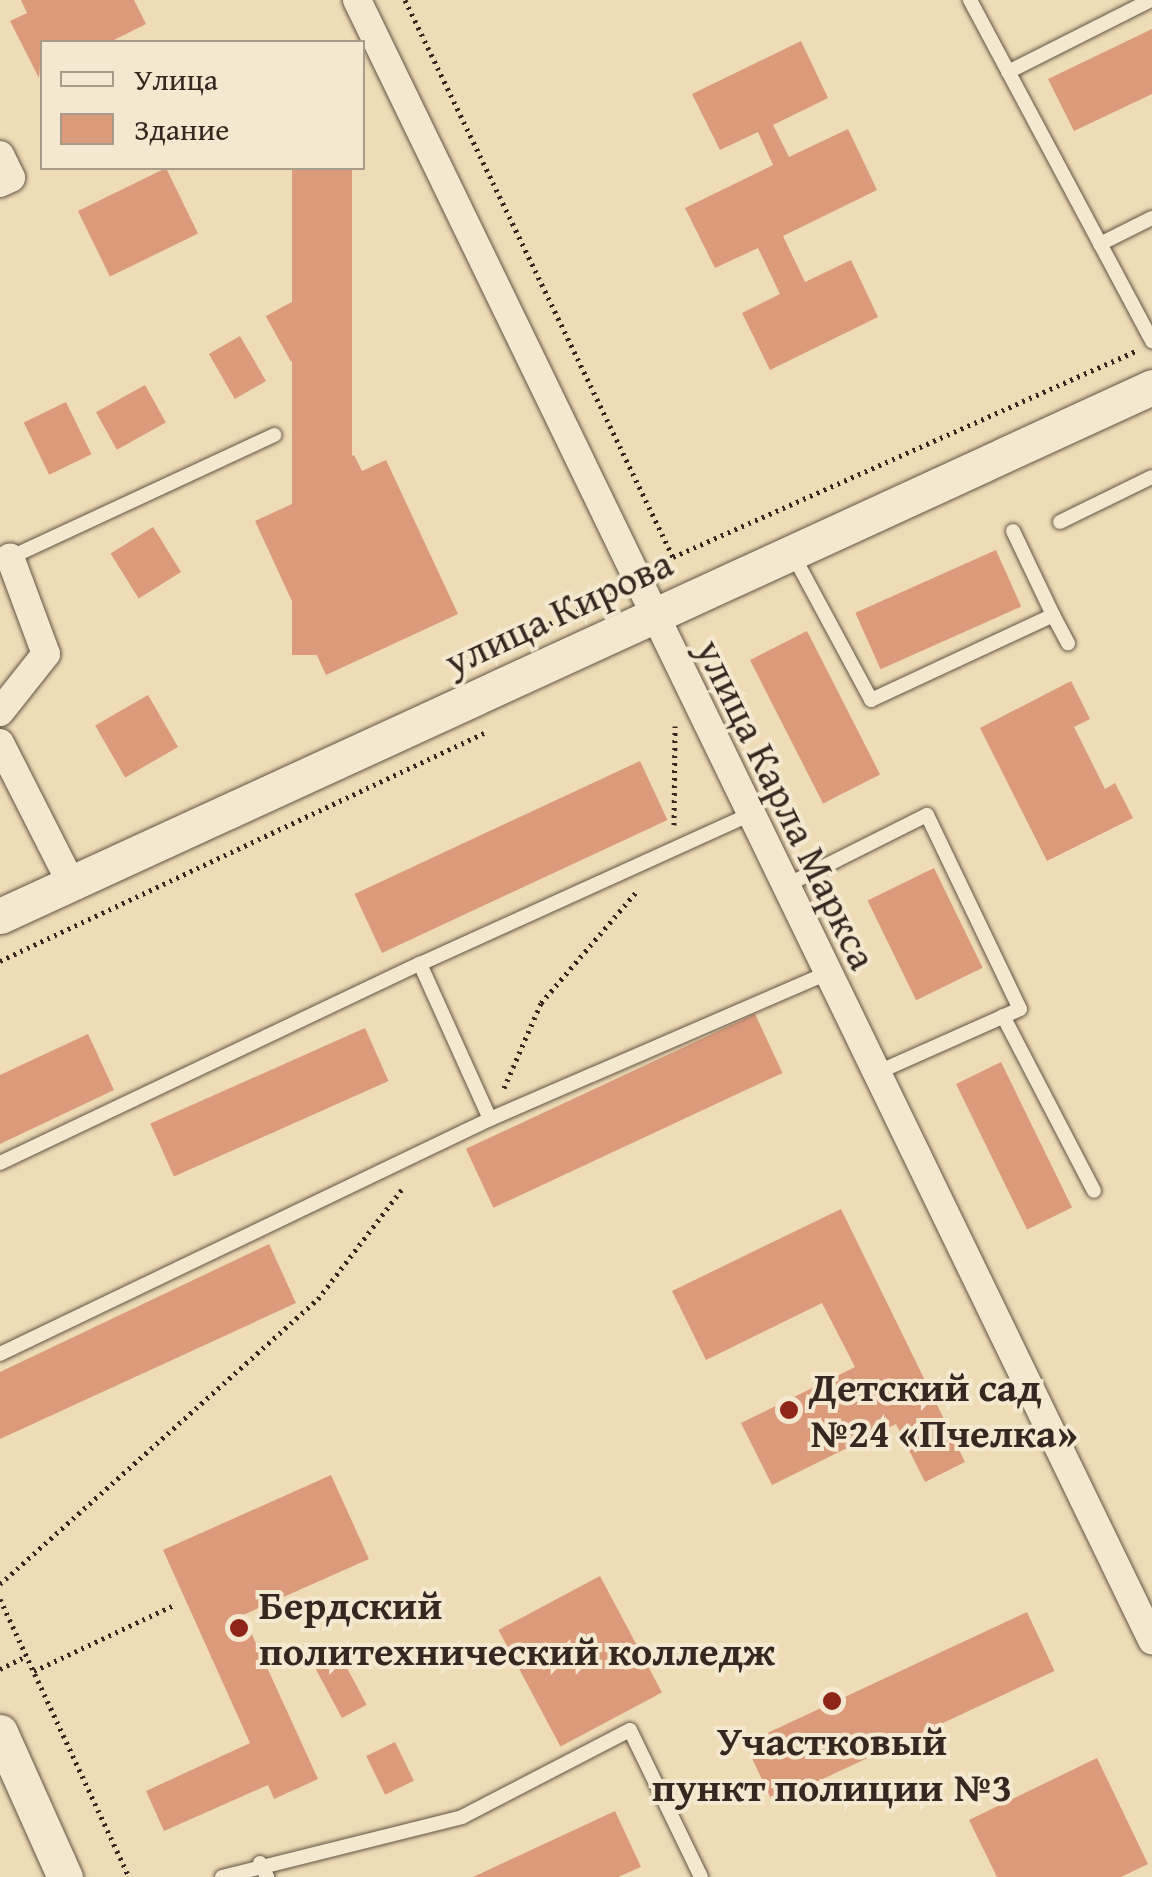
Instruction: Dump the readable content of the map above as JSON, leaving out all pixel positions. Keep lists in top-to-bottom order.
{
  "streets": {
    "street": ["улица Кирова", "улица Карла Маркса"]
  },
  "crossings": [
    ["улица Кирова", "улица Карла Маркса"]
  ],
  "places": ["Детский сад №24 «Пчелка»", "Бердский политехнический колледж", "Участковый пункт полиции №3"],
  "legend": ["Улица", "Здание"]
}
